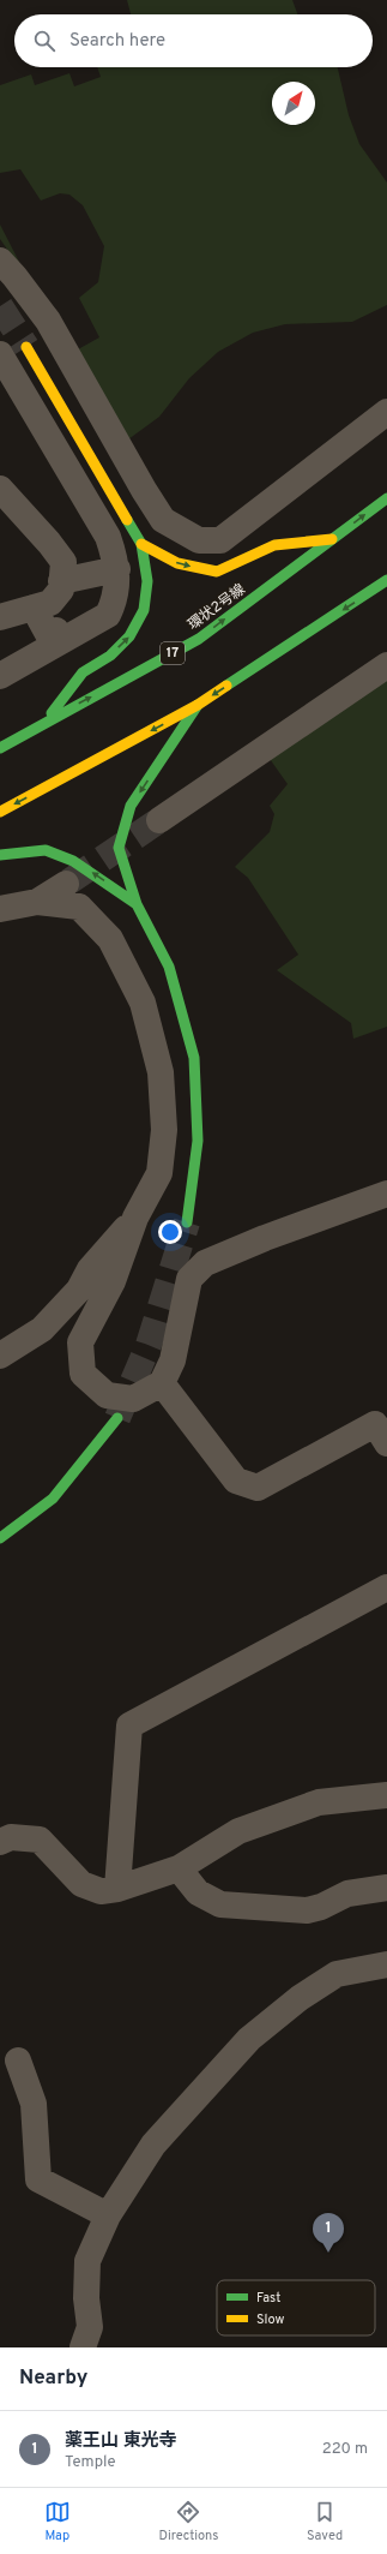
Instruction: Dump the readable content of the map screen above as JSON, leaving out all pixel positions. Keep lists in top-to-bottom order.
{
  "streets": {
    "main road": ["環状2号線", "17"]
  },
  "legend": ["Fast", "Slow"],
  "north": "top right",
  "page": {
    "search": "Search here",
    "pins": "1",
    "heading": "Nearby",
    "list": [
      {
        "mark": "1",
        "name": "薬王山 東光寺",
        "note": "Temple",
        "value": "220 m"
      }
    ],
    "nav": ["Map", "Directions", "Saved"]
  }
}
